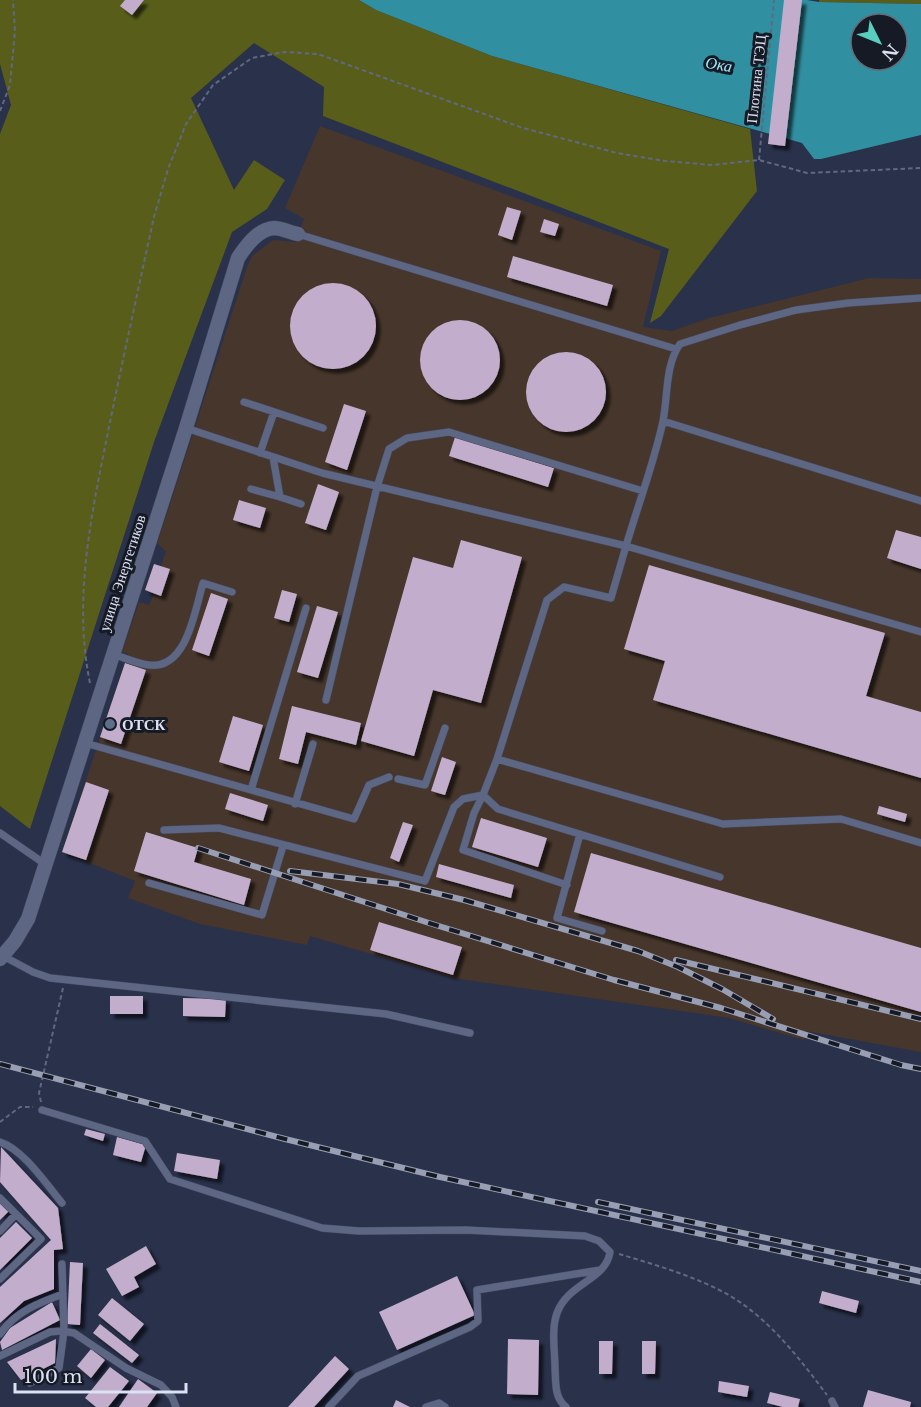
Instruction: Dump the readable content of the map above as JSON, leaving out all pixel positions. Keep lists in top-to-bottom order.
{
  "streets": {
    "street": ["улица Энергетиков"],
    "path": ["Плотина ТЭЦ"]
  },
  "water": ["Ока"],
  "places": ["ОТСК"],
  "scale_bar": "100 m",
  "north": "bottom right"
}
